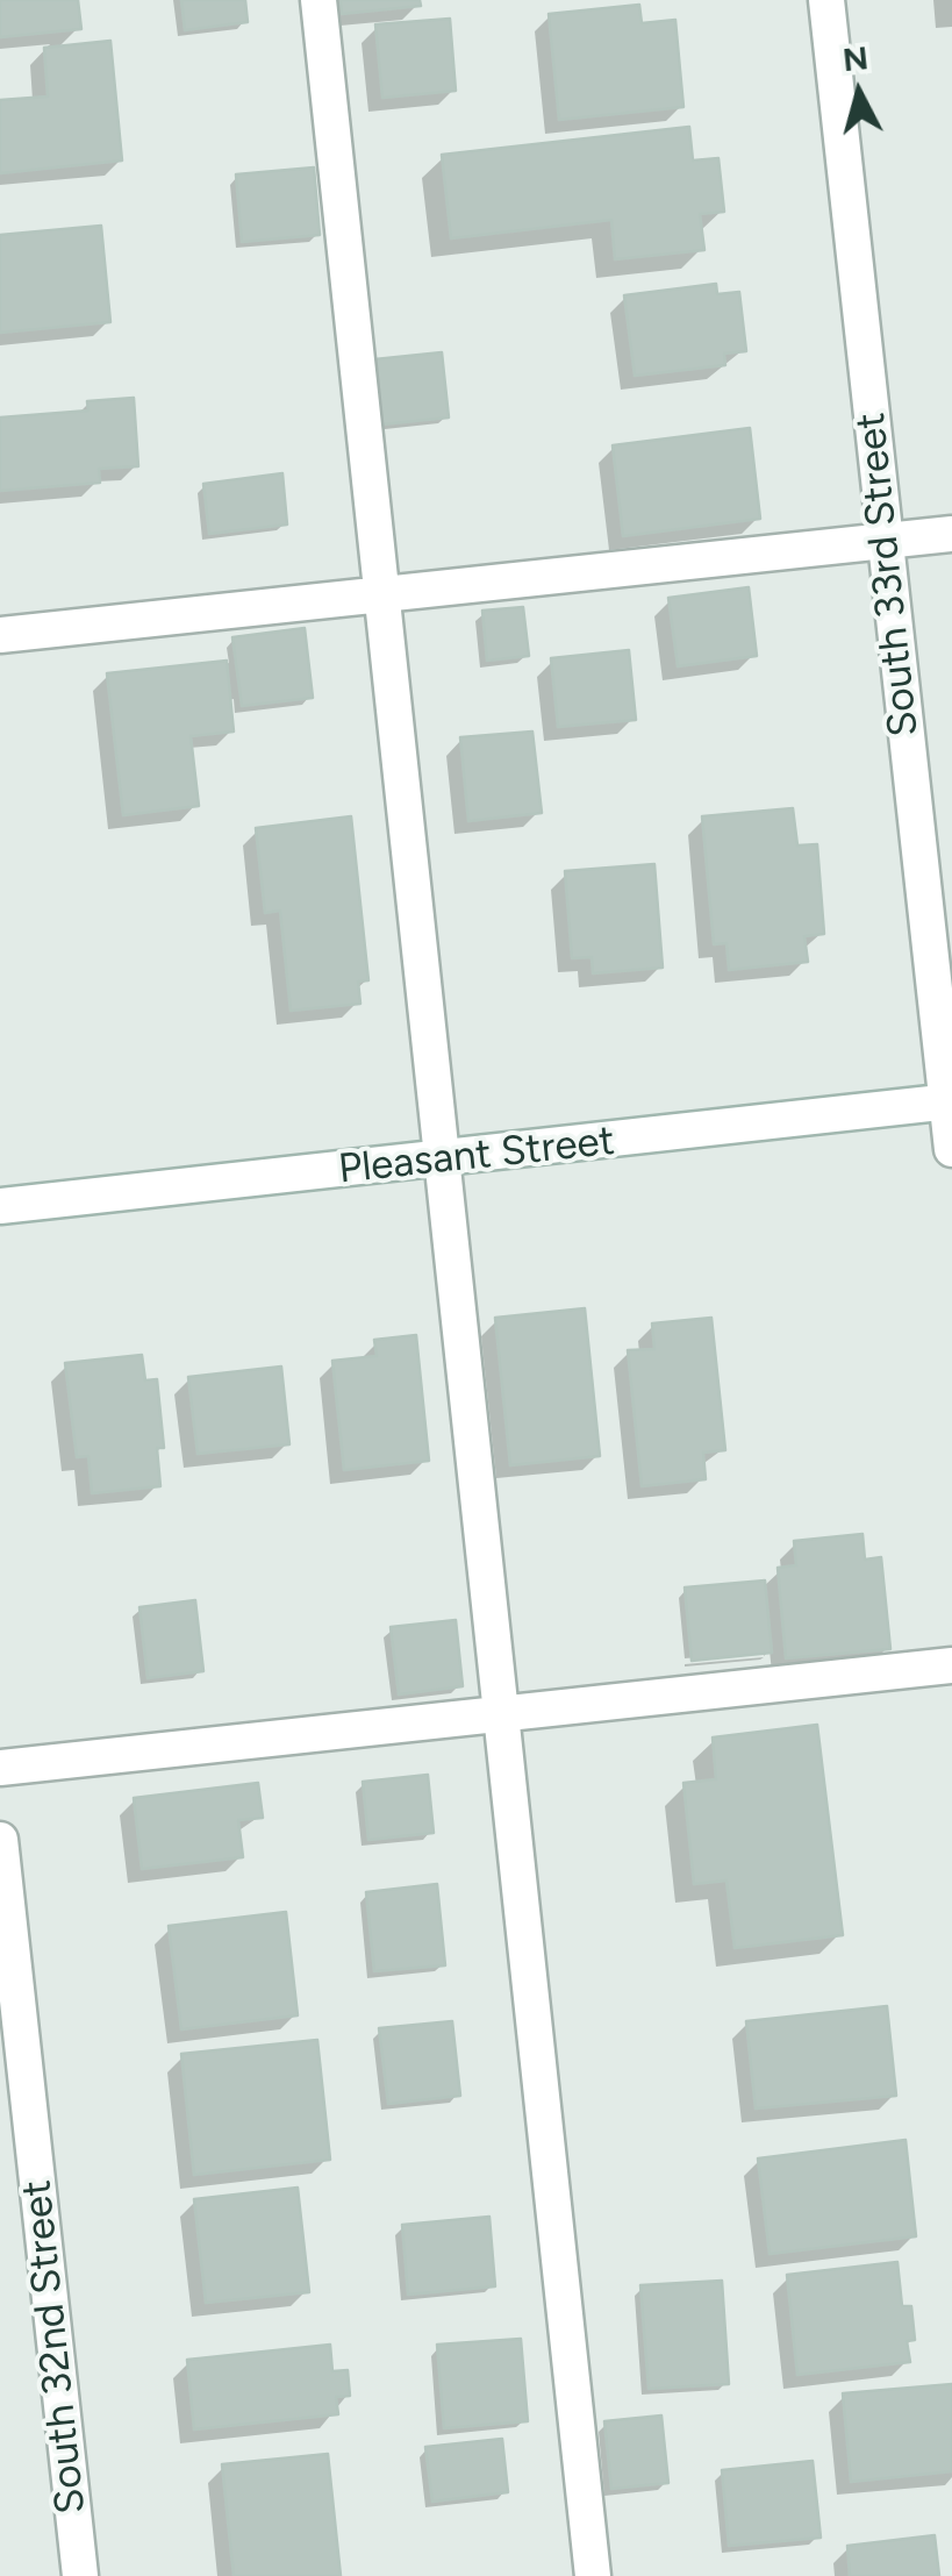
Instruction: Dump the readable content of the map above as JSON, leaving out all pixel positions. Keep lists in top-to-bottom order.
{
  "streets": {
    "street": ["South 33rd Street", "Pleasant Street", "South 32nd Street"]
  },
  "crossings": [
    ["South 33rd Street", "Pleasant Street"]
  ],
  "north": "top"
}
